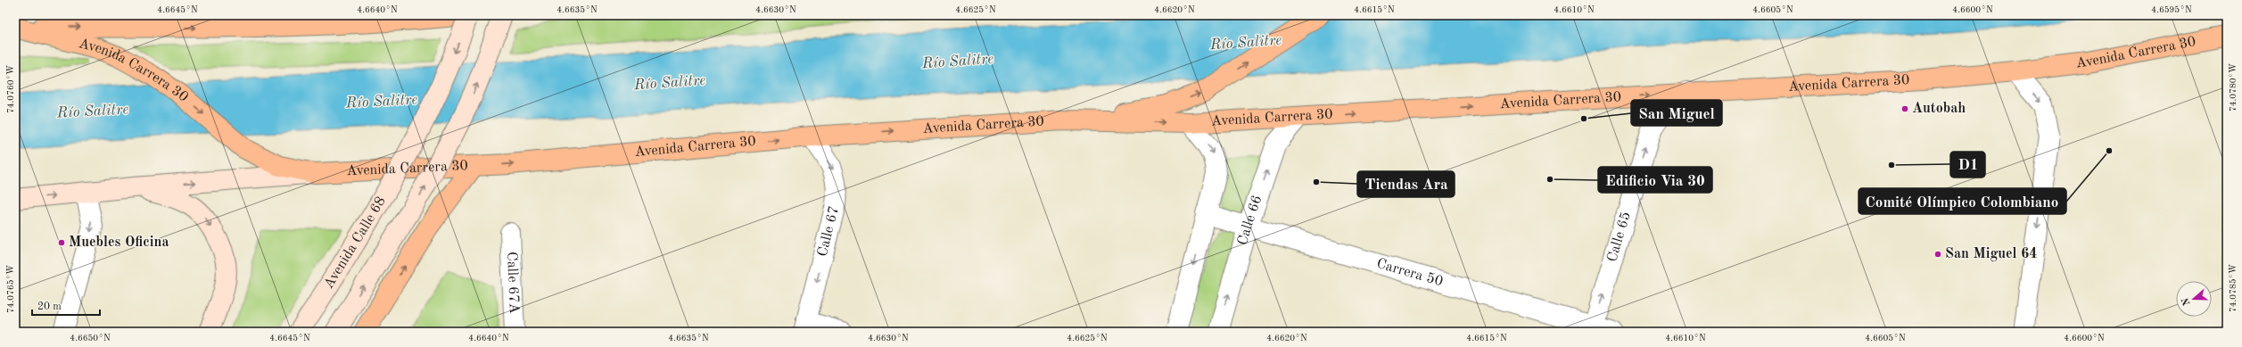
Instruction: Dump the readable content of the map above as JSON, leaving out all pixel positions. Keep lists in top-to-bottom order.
{
  "streets": {
    "highway": ["Avenida Carrera 30"],
    "main road": ["Avenida Calle 68"],
    "street": [
      "Calle 66",
      "Calle 67",
      "Calle 65",
      "Carrera 50",
      "Calle 67A"
    ]
  },
  "crossings": [
    ["Avenida Carrera 30", "Calle 66"],
    ["Avenida Carrera 30", "Calle 67"],
    ["Avenida Carrera 30", "Calle 65"],
    ["Calle 66", "Carrera 50"],
    ["Calle 65", "Carrera 50"]
  ],
  "one_way": ["Avenida Carrera 30", "Calle 67", "Calle 65"],
  "water": ["Río Salitre"],
  "places": [
    "Autobah",
    "San Miguel",
    "Comité Olímpico Colombiano",
    "D1",
    "Edificio Via 30",
    "Tiendas Ara",
    "Muebles Oficina",
    "San Miguel 64"
  ],
  "scale_bar": "20 m",
  "north": "left",
  "coordinates": [
    "4.6645°N",
    "4.6640°N",
    "4.6635°N",
    "4.6630°N",
    "4.6625°N",
    "4.6620°N",
    "4.6615°N",
    "4.6610°N",
    "4.6605°N",
    "4.6600°N",
    "4.6595°N",
    "74.0780°W",
    "74.0760°W",
    "74.0785°W",
    "74.0765°W",
    "4.6650°N"
  ]
}
